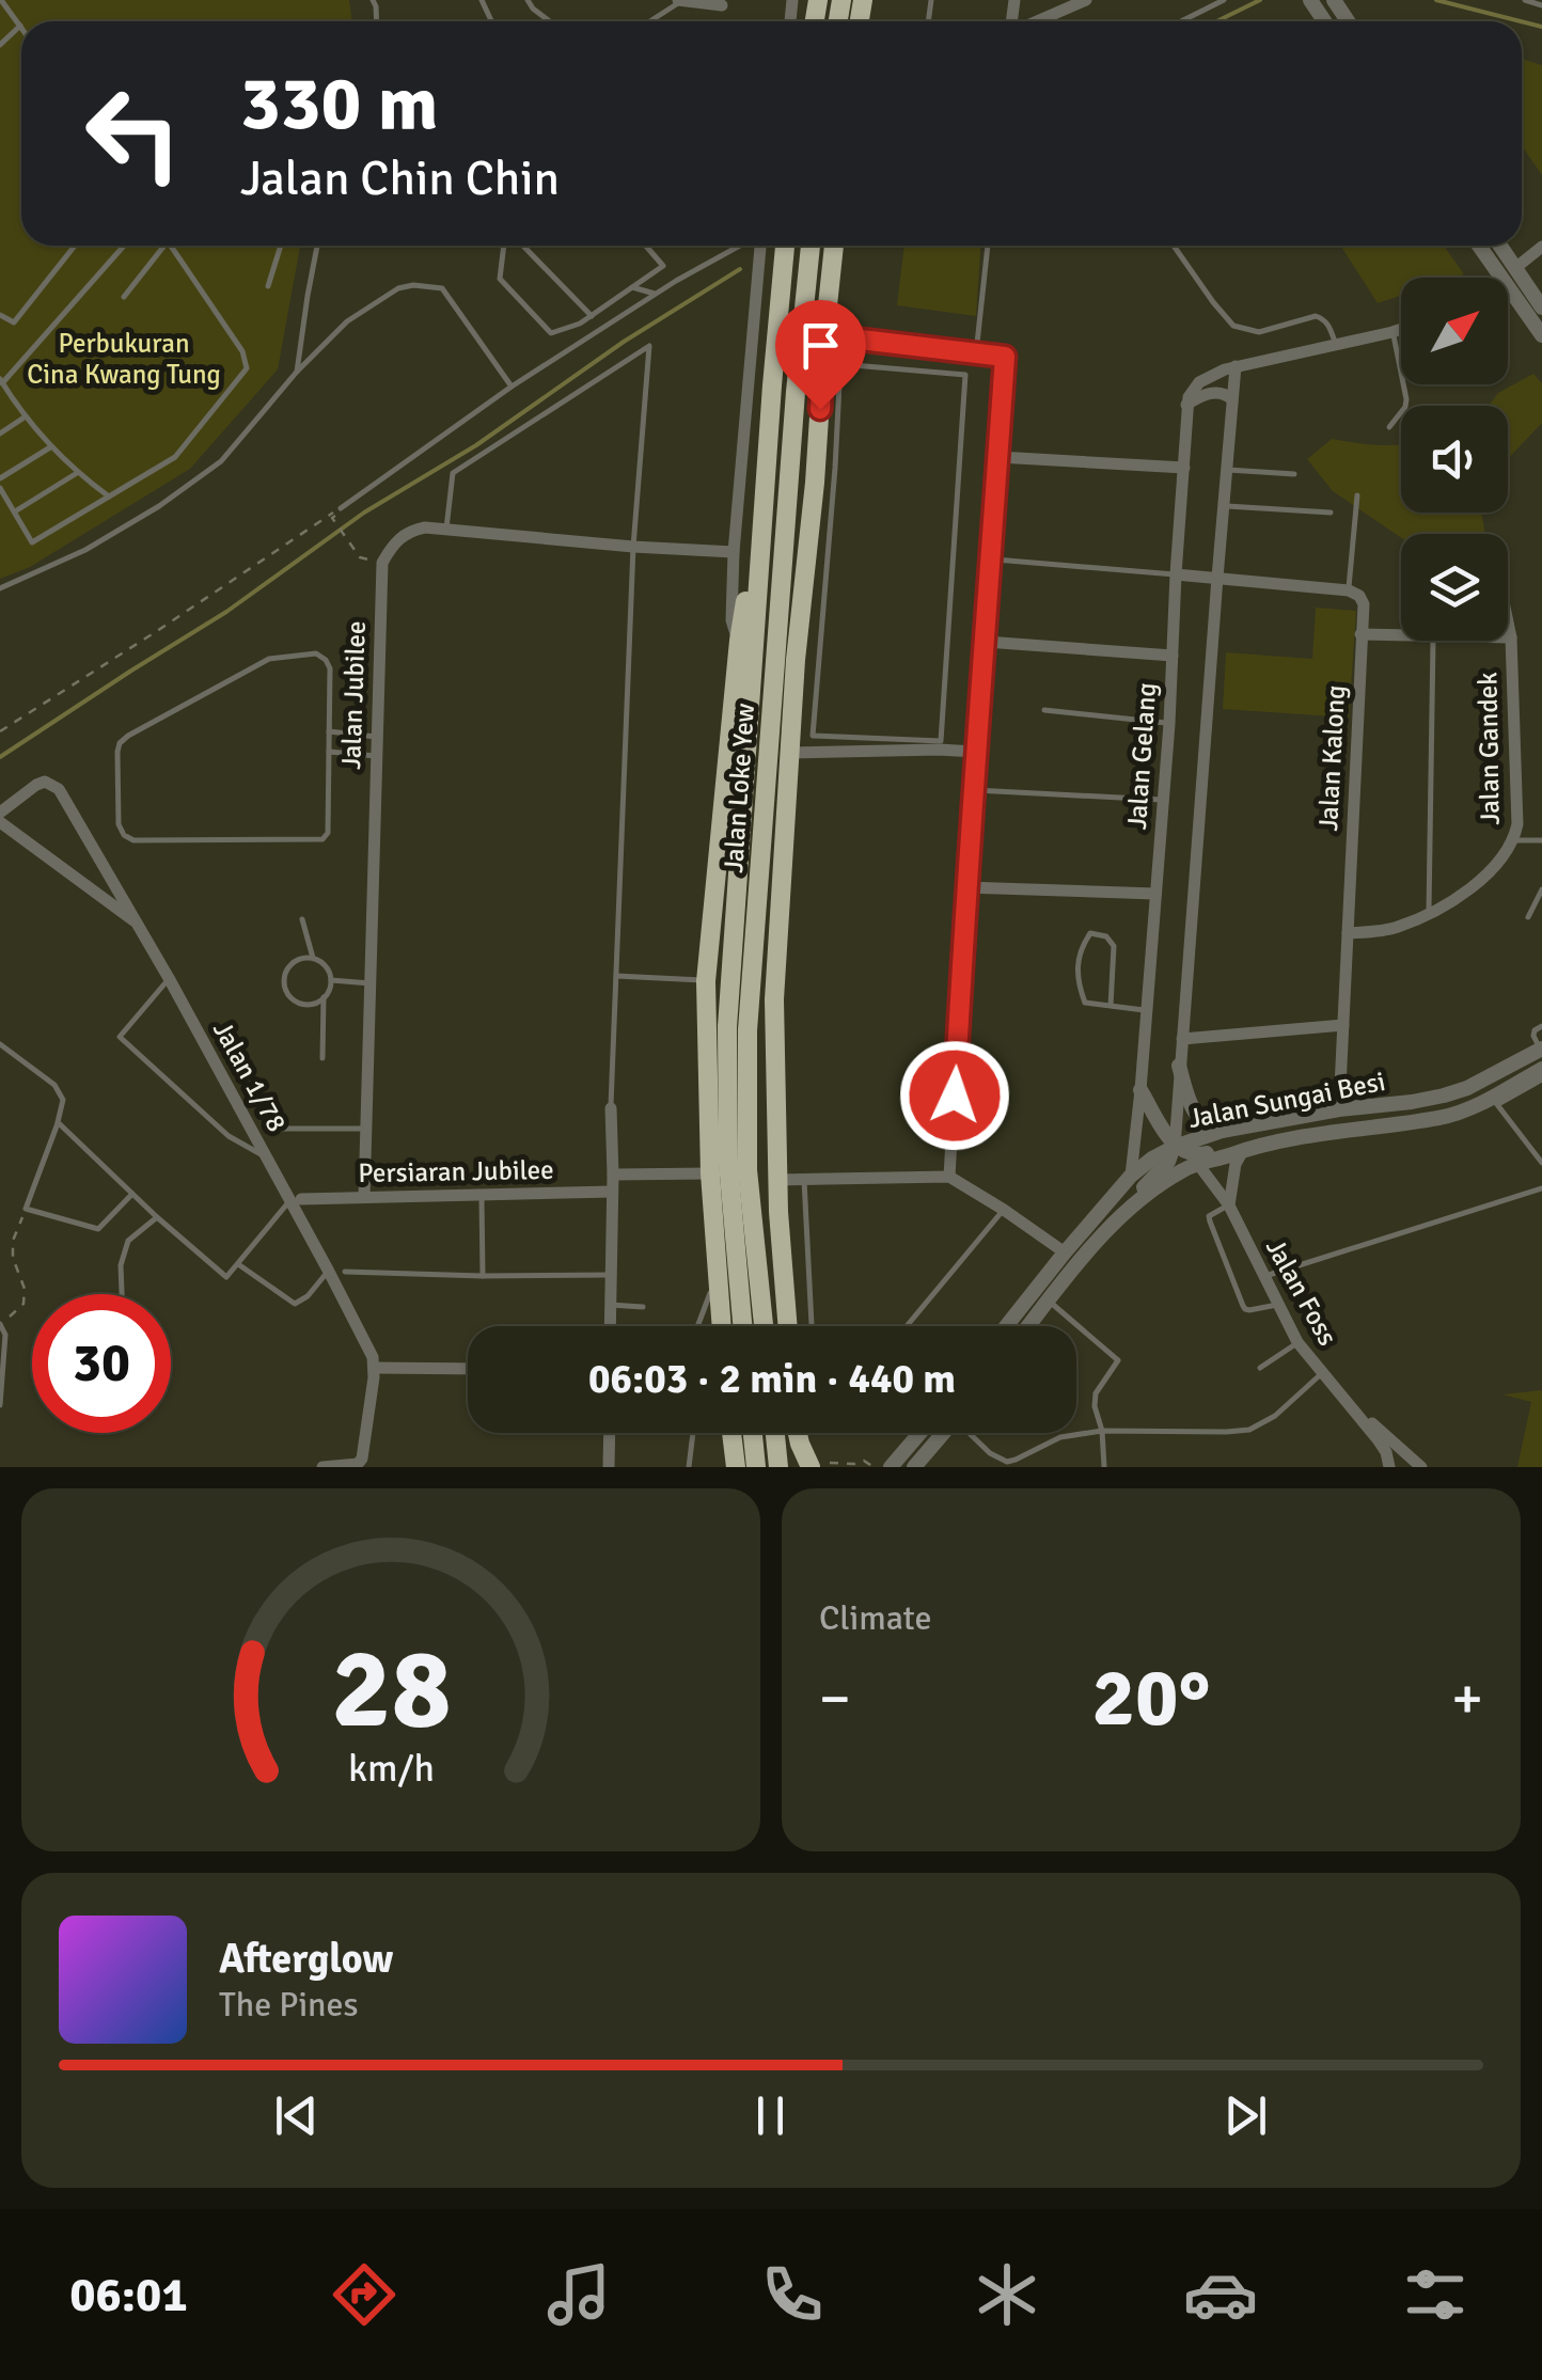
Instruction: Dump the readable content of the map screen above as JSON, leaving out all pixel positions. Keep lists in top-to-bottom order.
{
  "streets": {
    "highway": ["Jalan Loke Yew"],
    "street": [
      "Jalan Jubilee",
      "Jalan Gandek",
      "Jalan Gelang",
      "Jalan Kalong",
      "Jalan 1/78",
      "Jalan Sungai Besi",
      "Persiaran Jubilee",
      "Jalan Foss"
    ]
  },
  "crossings": [
    ["Jalan Jubilee", "Persiaran Jubilee"],
    ["Jalan Gandek", "Jalan Kalong"],
    ["Jalan Gelang", "Jalan Sungai Besi"],
    ["Jalan Kalong", "Jalan Sungai Besi"],
    ["Jalan 1/78", "Persiaran Jubilee"],
    ["Jalan Sungai Besi", "Jalan Foss"]
  ],
  "parks": ["Perbukuran Cina Kwang Tung"],
  "north": "top right",
  "page": {
    "turn": ["330 m", "Jalan Chin Chin"],
    "limit": "30",
    "trip": "06:03 · 2 min · 440 m",
    "tile": "Climate",
    "heat": ["−", "20°", "+"],
    "song": ["Afterglow", "The Pines"],
    "tabs": "06:01",
    "gauge": ["28", "km/h"]
  }
}
